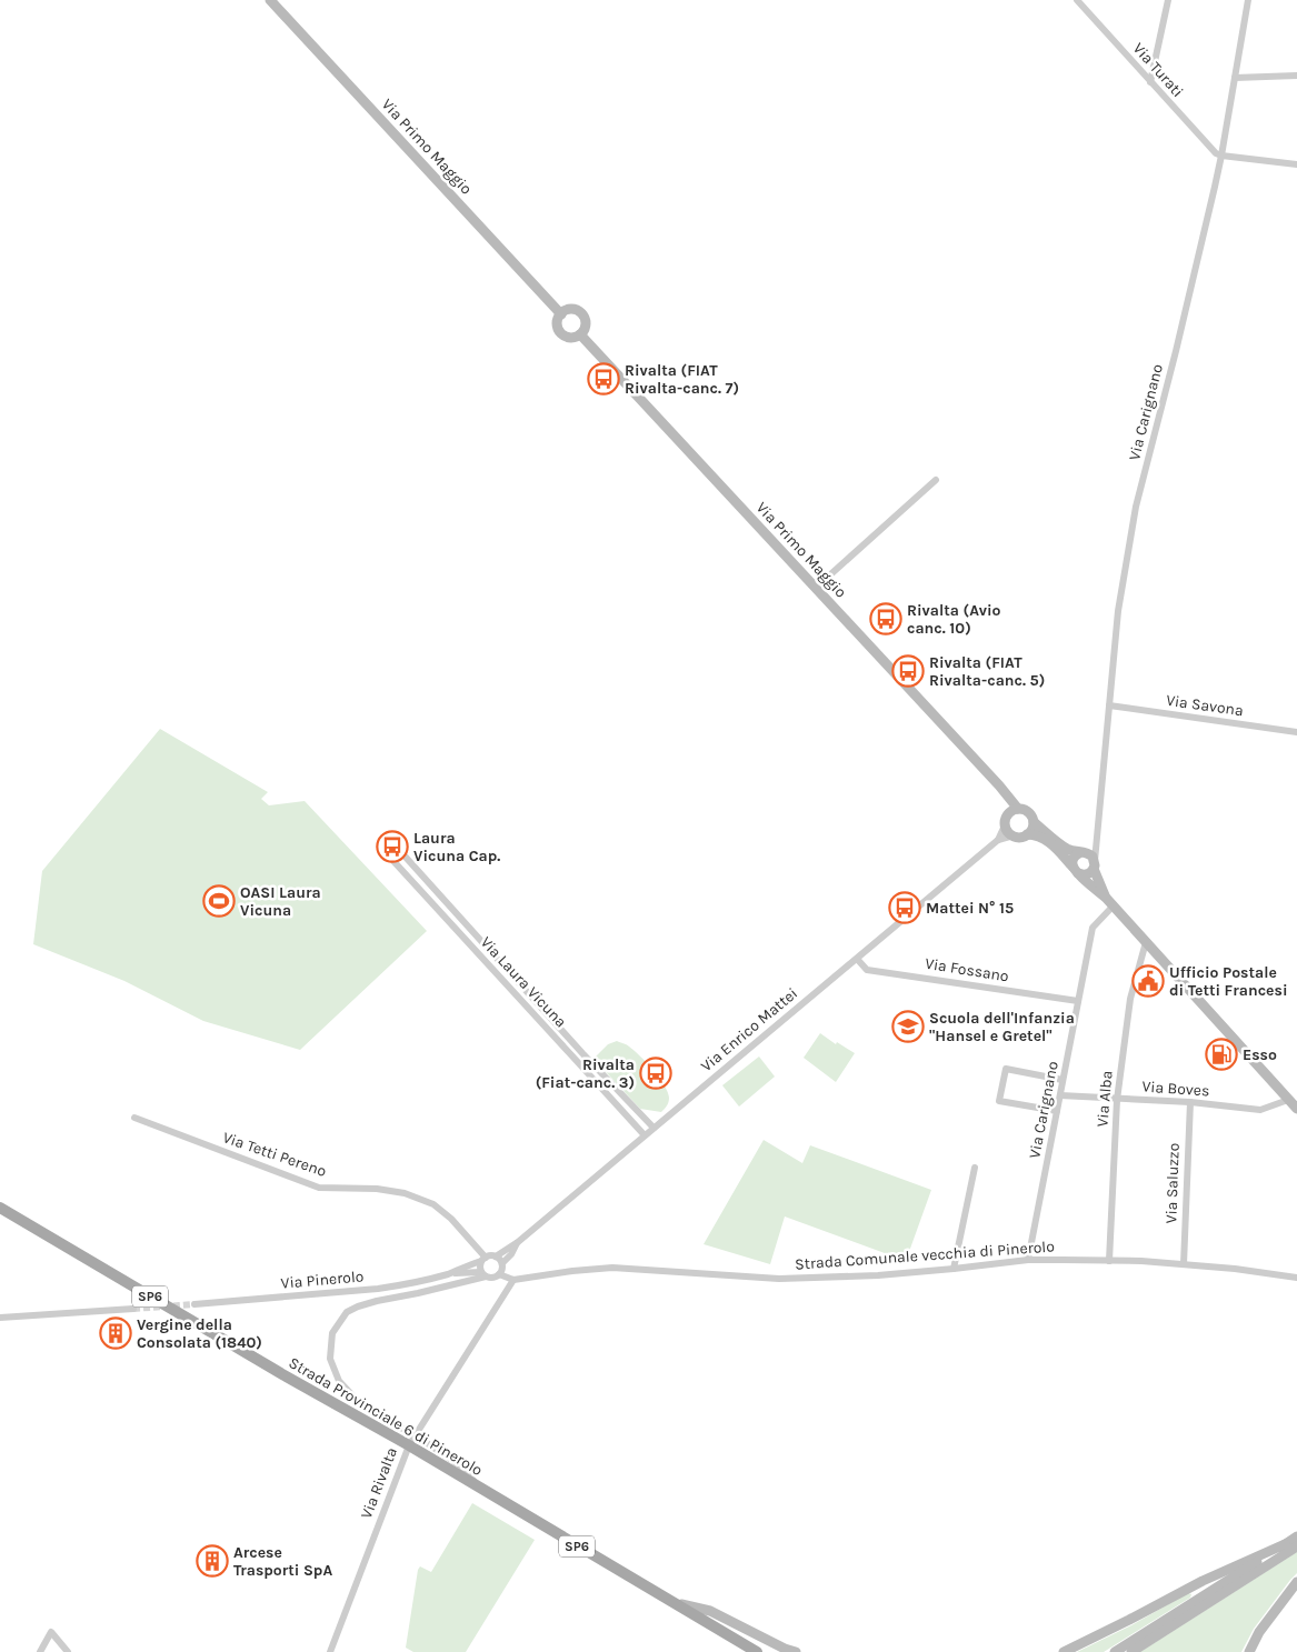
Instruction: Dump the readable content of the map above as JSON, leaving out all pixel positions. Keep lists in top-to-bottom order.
{
  "streets": {
    "main road": ["Via Primo Maggio", "SP6", "Strada Provinciale 6 di Pinerolo"],
    "street": [
      "Via Turati",
      "Via Carignano",
      "Via Savona",
      "Via Fossano",
      "Via Laura Vicuna",
      "Via Enrico Mattei",
      "Via Boves",
      "Via Alba",
      "Via Tetti Pereno",
      "Via Saluzzo",
      "Strada Comunale vecchia di Pinerolo",
      "Via Pinerolo",
      "Via Rivalta"
    ]
  },
  "crossings": [
    ["Via Turati", "Via Carignano"],
    ["Via Primo Maggio", "Via Enrico Mattei"],
    ["Via Carignano", "Via Savona"],
    ["Via Carignano", "Via Fossano"],
    ["Via Carignano", "Via Boves"],
    ["Via Carignano", "Strada Comunale vecchia di Pinerolo"],
    ["Via Fossano", "Via Enrico Mattei"],
    ["Via Laura Vicuna", "Via Enrico Mattei"],
    ["Via Enrico Mattei", "Via Tetti Pereno"],
    ["Via Enrico Mattei", "Strada Comunale vecchia di Pinerolo"],
    ["Via Enrico Mattei", "Via Pinerolo"],
    ["Via Boves", "Via Alba"],
    ["Via Boves", "Via Saluzzo"],
    ["Via Alba", "Strada Comunale vecchia di Pinerolo"],
    ["Via Tetti Pereno", "Strada Comunale vecchia di Pinerolo"],
    ["Via Tetti Pereno", "Via Pinerolo"],
    ["Via Saluzzo", "Strada Comunale vecchia di Pinerolo"],
    ["Strada Comunale vecchia di Pinerolo", "Via Pinerolo"],
    ["Strada Comunale vecchia di Pinerolo", "Via Rivalta"],
    ["Strada Provinciale 6 di Pinerolo", "Via Rivalta"]
  ],
  "places": {
    "bus stop": [
      "Rivalta (FIAT Rivalta-canc. 7)",
      "Rivalta (Avio canc. 10)",
      "Rivalta (FIAT Rivalta-canc. 5)",
      "Laura Vicuna Cap.",
      "Mattei N° 15",
      "Rivalta (Fiat-canc. 3)"
    ],
    "sports": ["OASI Laura Vicuna"],
    "public building": ["Ufficio Postale di Tetti Francesi"],
    "school or university": ["Scuola dell'Infanzia \"Hansel e Gretel\""],
    "fuel station": ["Esso"],
    "building": ["Vergine della Consolata (1840)", "Arcese Trasporti SpA"]
  }
}
